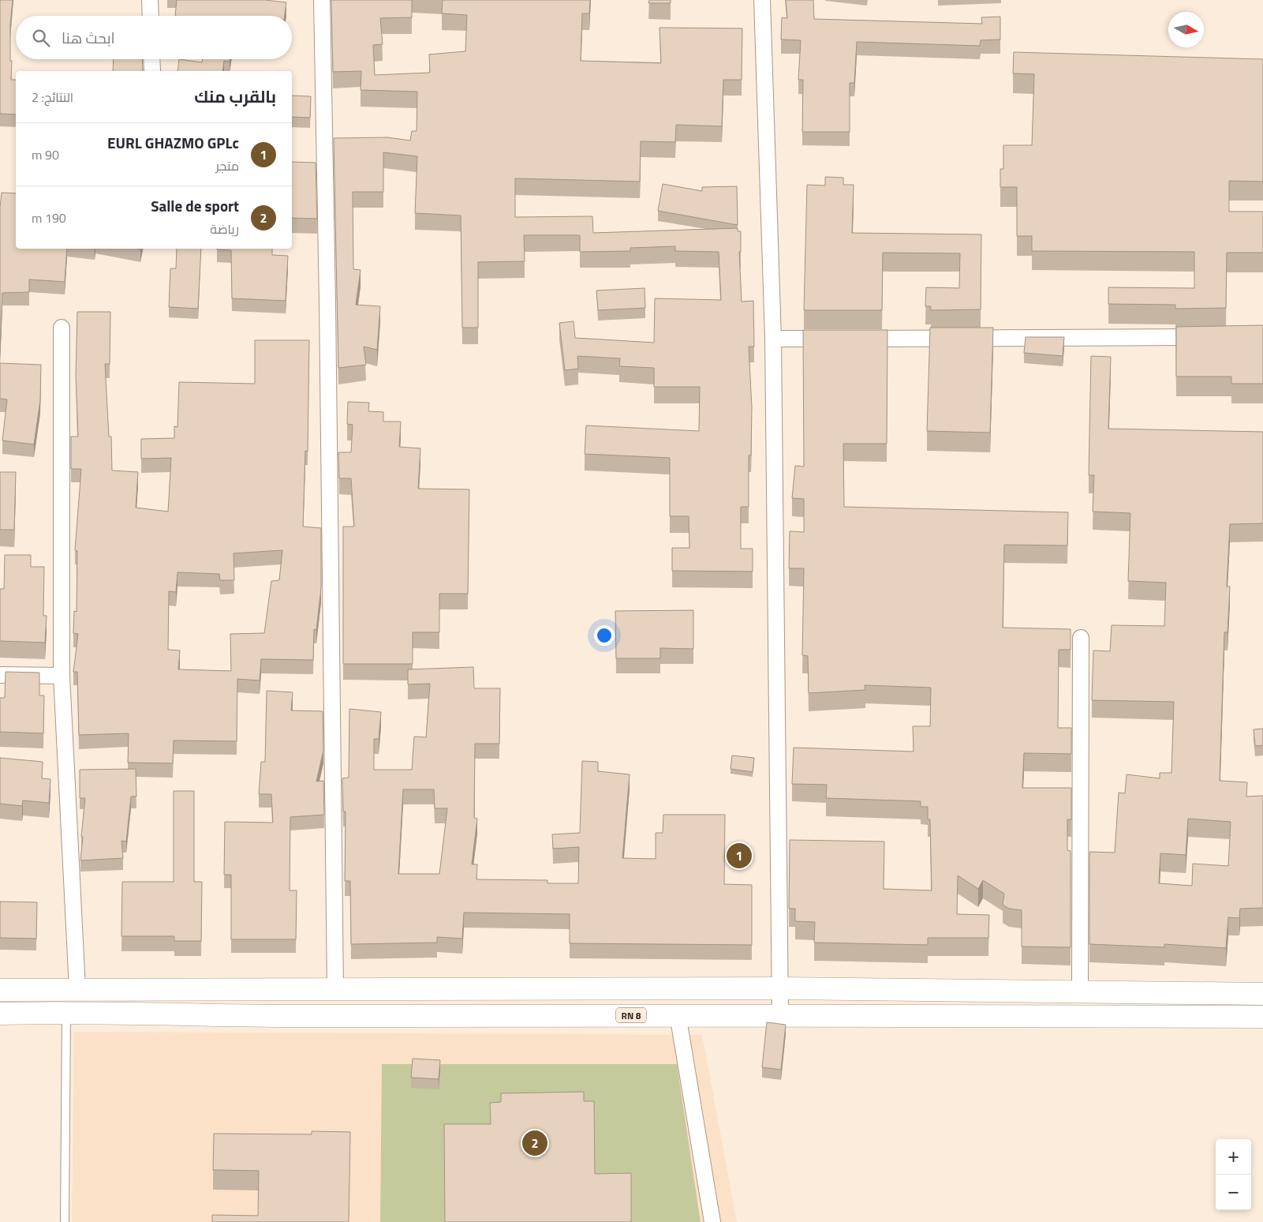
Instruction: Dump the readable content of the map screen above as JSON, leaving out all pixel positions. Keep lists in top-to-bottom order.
{
  "streets": {
    "main road": ["RN 8"]
  },
  "north": "right",
  "page": {
    "search": "ابحث هنا",
    "heading": ["بالقرب منك", "النتائج: 2"],
    "list": [
      {
        "mark": "1",
        "name": "EURL GHAZMO GPLc",
        "note": "متجر",
        "value": "90 m"
      },
      {
        "mark": "2",
        "name": "Salle de sport",
        "note": "رياضة",
        "value": "190 m"
      }
    ],
    "pins": ["1", "2"],
    "map_buttons": ["+", "−"]
  }
}
